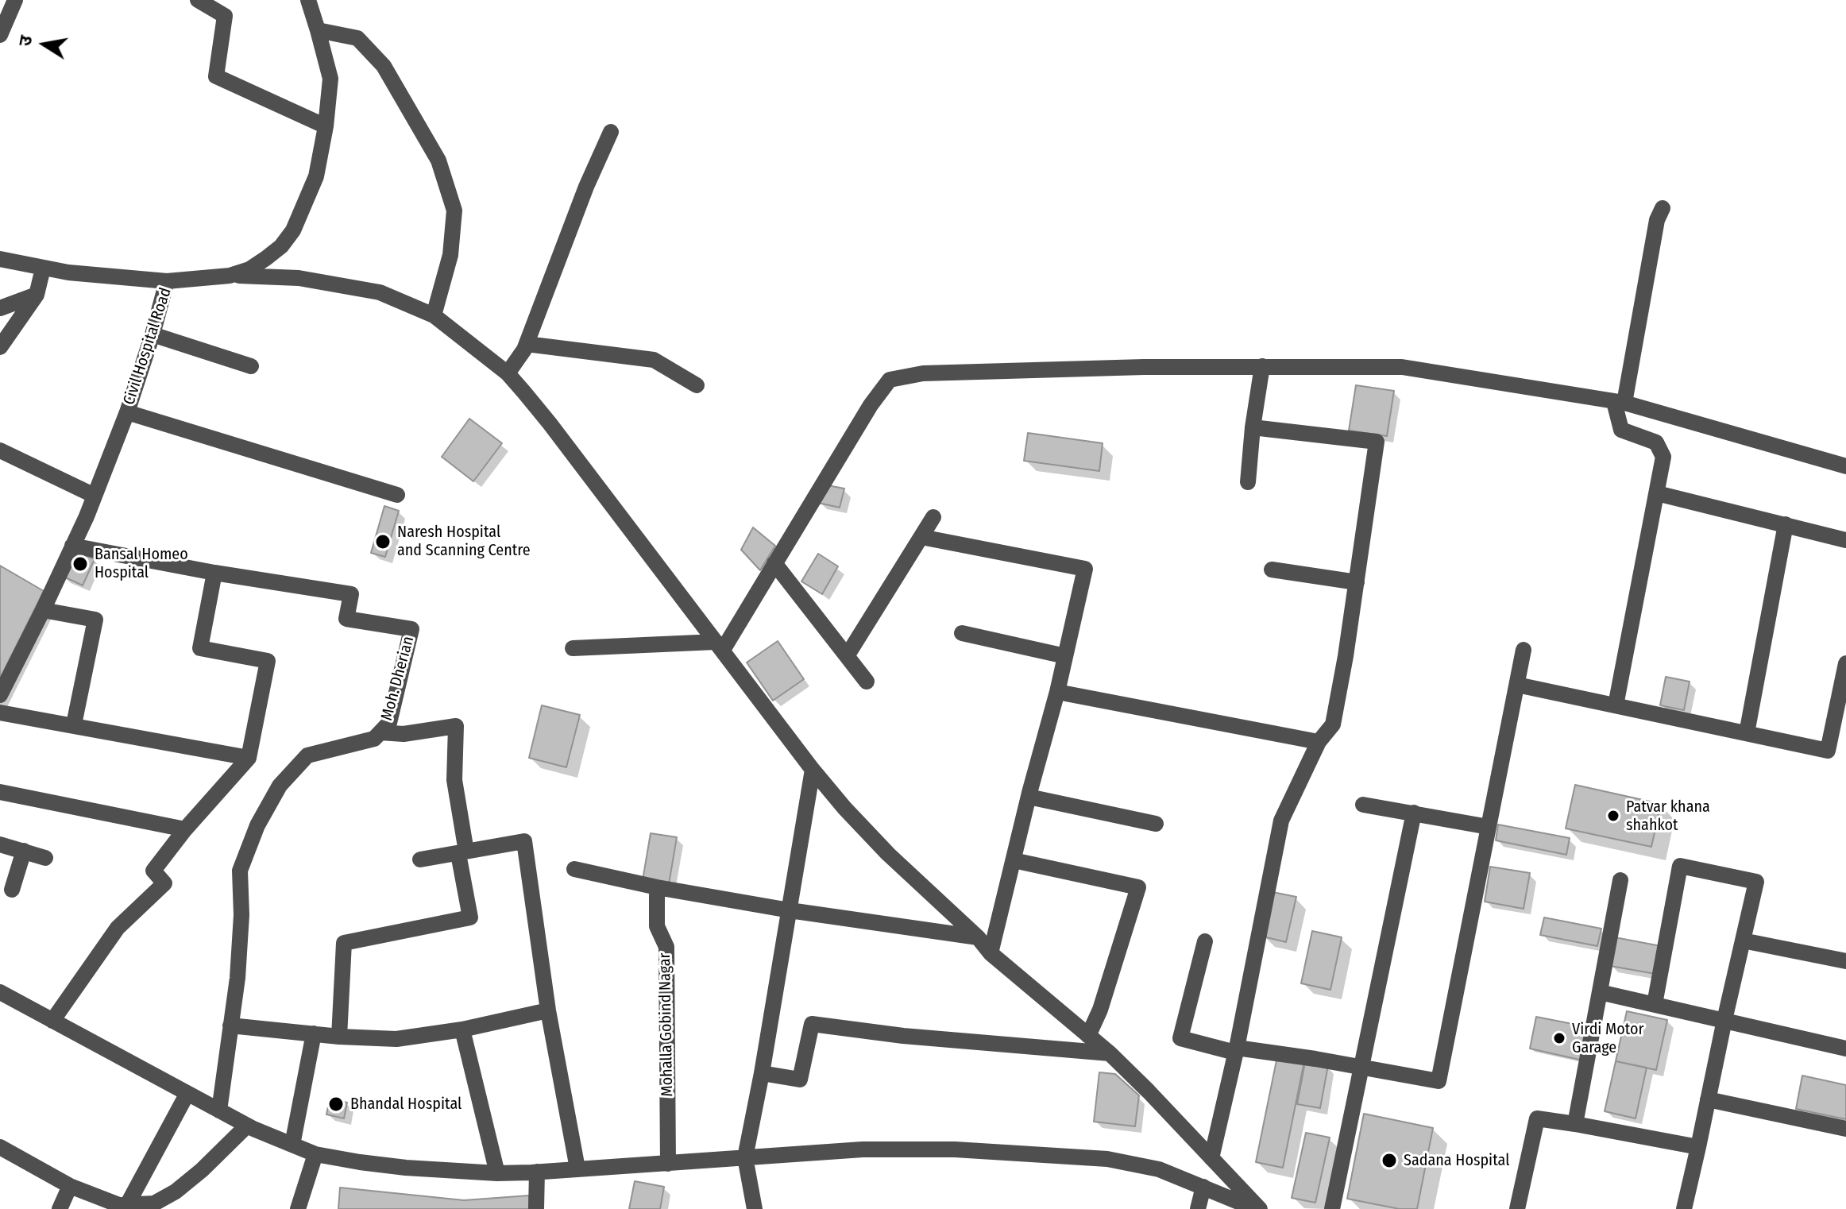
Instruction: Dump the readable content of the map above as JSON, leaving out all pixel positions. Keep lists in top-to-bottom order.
{
  "streets": {
    "street": ["Civil Hospital Road", "Moh. Dherian", "Mohalla Gobind Nagar"]
  },
  "crossings": [
    ["Civil Hospital Road", "Moh. Dherian"]
  ],
  "places": [
    "Naresh Hospital and Scanning Centre",
    "Bansal Homeo Hospital",
    "Patvar khana shahkot",
    "Virdi Motor Garage",
    "Bhandal Hospital",
    "Sadana Hospital"
  ],
  "north": "left"
}
